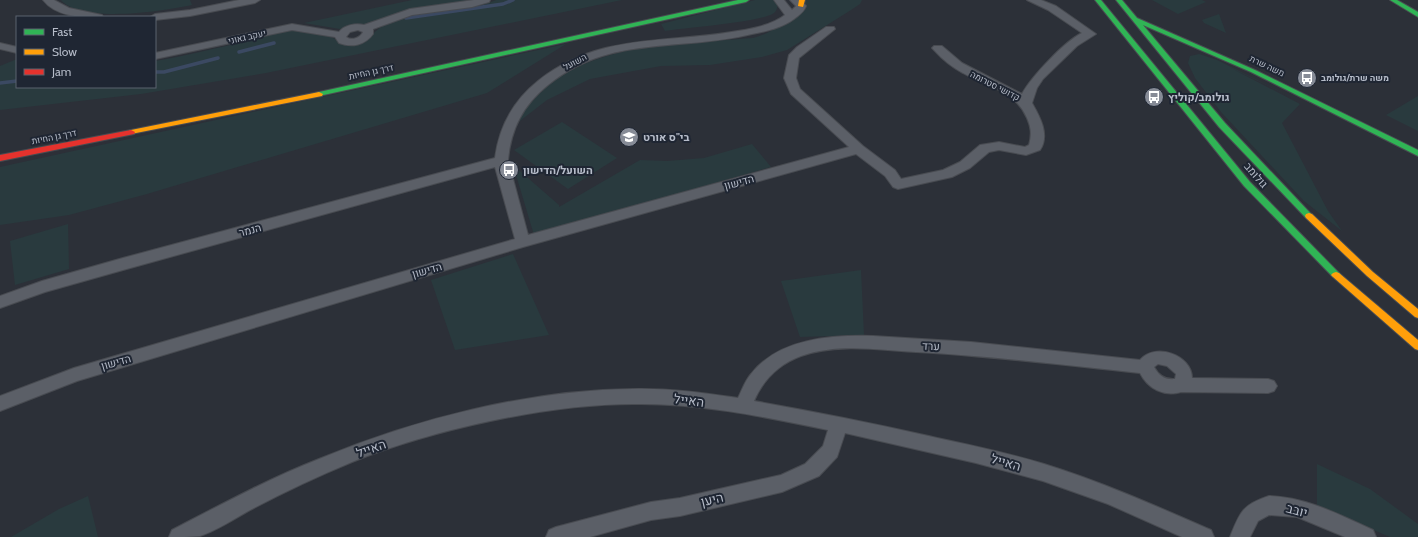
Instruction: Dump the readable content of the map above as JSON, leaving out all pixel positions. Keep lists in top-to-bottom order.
{
  "streets": {
    "main road": ["משה שרת", "דרך גן החיות", "גולומב"],
    "street": [
      "יעקב גאוני",
      "השועל",
      "קדושי סטרומה",
      "הדישון",
      "הנמר",
      "ערד",
      "האייל",
      "היען",
      "יובב"
    ]
  },
  "crossings": [
    ["השועל", "הדישון"],
    ["השועל", "הנמר"],
    ["משה שרת", "גולומב"],
    ["קדושי סטרומה", "הדישון"],
    ["ערד", "האייל"],
    ["האייל", "היען"]
  ],
  "places": {
    "bus stop": ["משה שרת/גולומב", "גולומב/קוליץ", "השועל/הדישון"],
    "school or university": ["בי\"ס אורט"]
  },
  "legend": ["Fast", "Slow", "Jam"]
}
